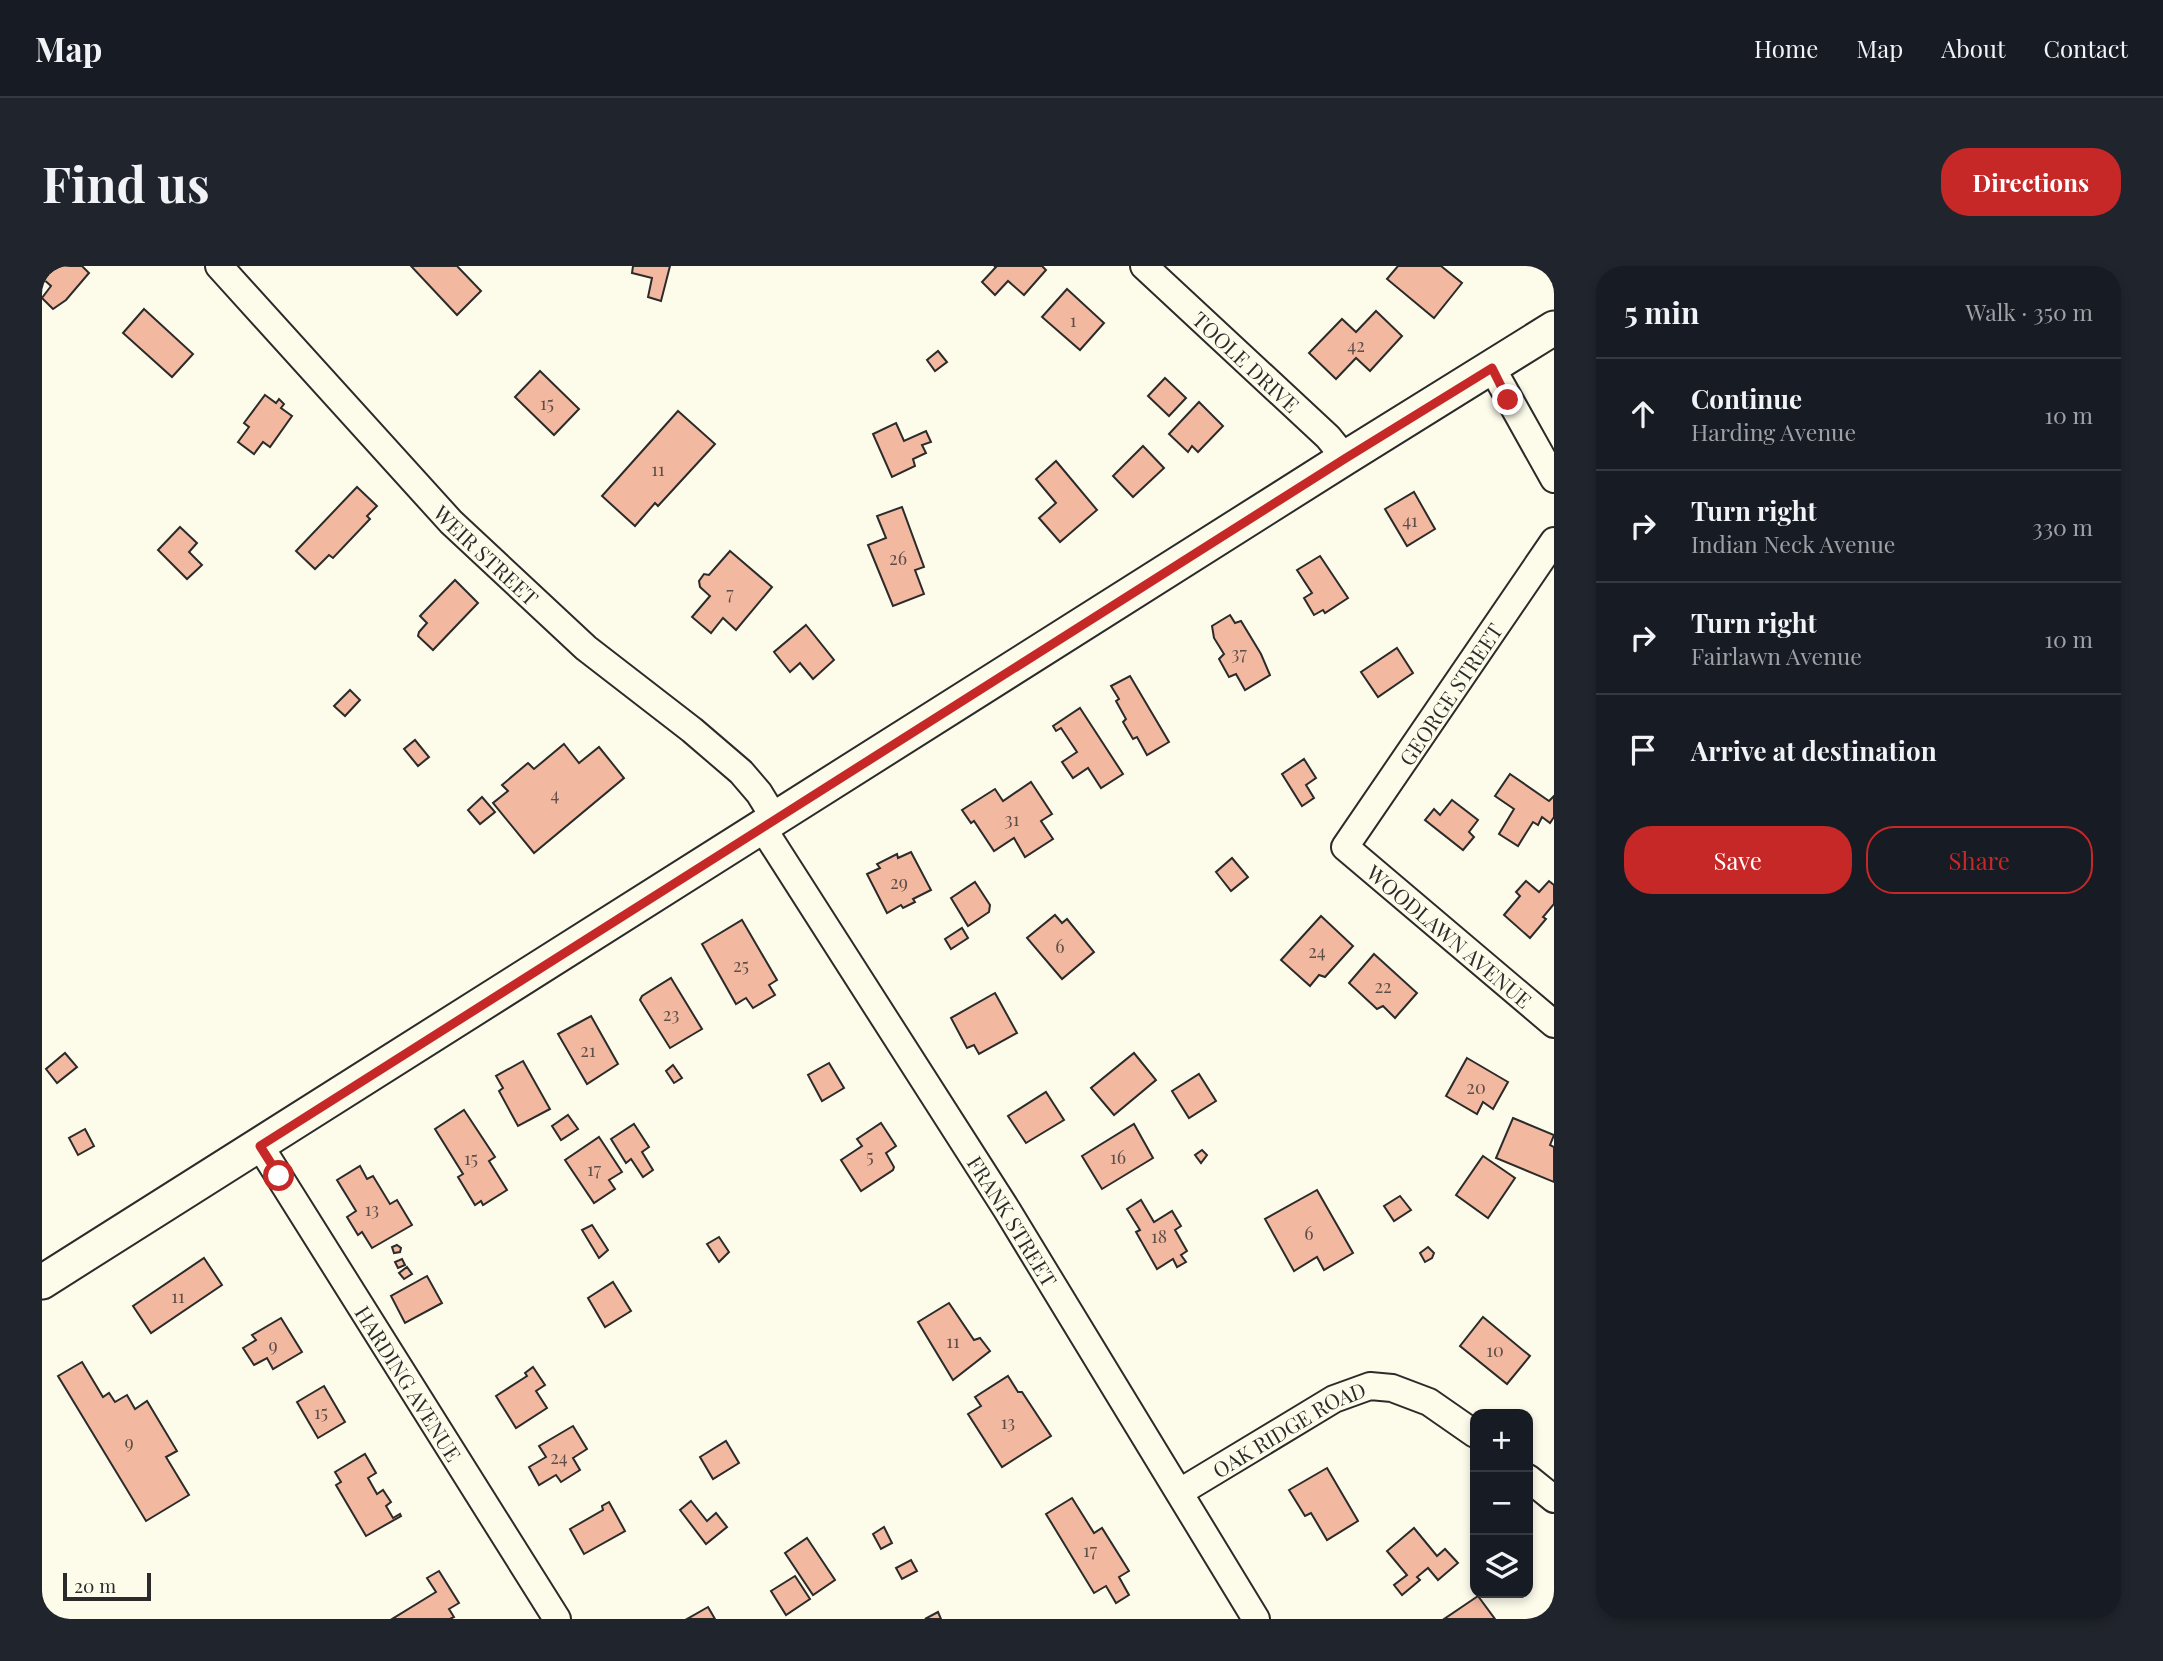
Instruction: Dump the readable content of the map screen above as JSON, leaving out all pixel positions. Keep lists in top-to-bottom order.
{
  "streets": {
    "street": [
      "TOOLE DRIVE",
      "WEIR STREET",
      "GEORGE STREET",
      "WOODLAWN AVENUE",
      "FRANK STREET",
      "HARDING AVENUE",
      "OAK RIDGE ROAD"
    ]
  },
  "crossings": [
    ["WEIR STREET", "FRANK STREET"],
    ["GEORGE STREET", "WOODLAWN AVENUE"],
    ["FRANK STREET", "OAK RIDGE ROAD"]
  ],
  "house_numbers": [
    "1",
    "42",
    "15",
    "11",
    "41",
    "26",
    "7",
    "37",
    "4",
    "31",
    "29",
    "6",
    "24",
    "25",
    "22",
    "23",
    "21",
    "20",
    "5",
    "16",
    "15",
    "17",
    "13",
    "6",
    "18",
    "11",
    "11",
    "9",
    "10",
    "15",
    "13",
    "9",
    "24",
    "17"
  ],
  "scale_bar": "20 m",
  "page": {
    "header": "Map",
    "nav": [
      "Home",
      "Map",
      "About",
      "Contact"
    ],
    "buttons": [
      "Directions",
      ["Save", "Share"]
    ],
    "title": "Find us",
    "heading": ["5 min", "Walk · 350 m"],
    "list": [
      ["Continue", "Harding Avenue", "10 m"],
      ["Turn right", "Indian Neck Avenue", "330 m"],
      ["Turn right", "Fairlawn Avenue", "10 m"],
      "Arrive at destination"
    ],
    "map_buttons": ["+", "−"],
    "scale": "20 m"
  }
}
